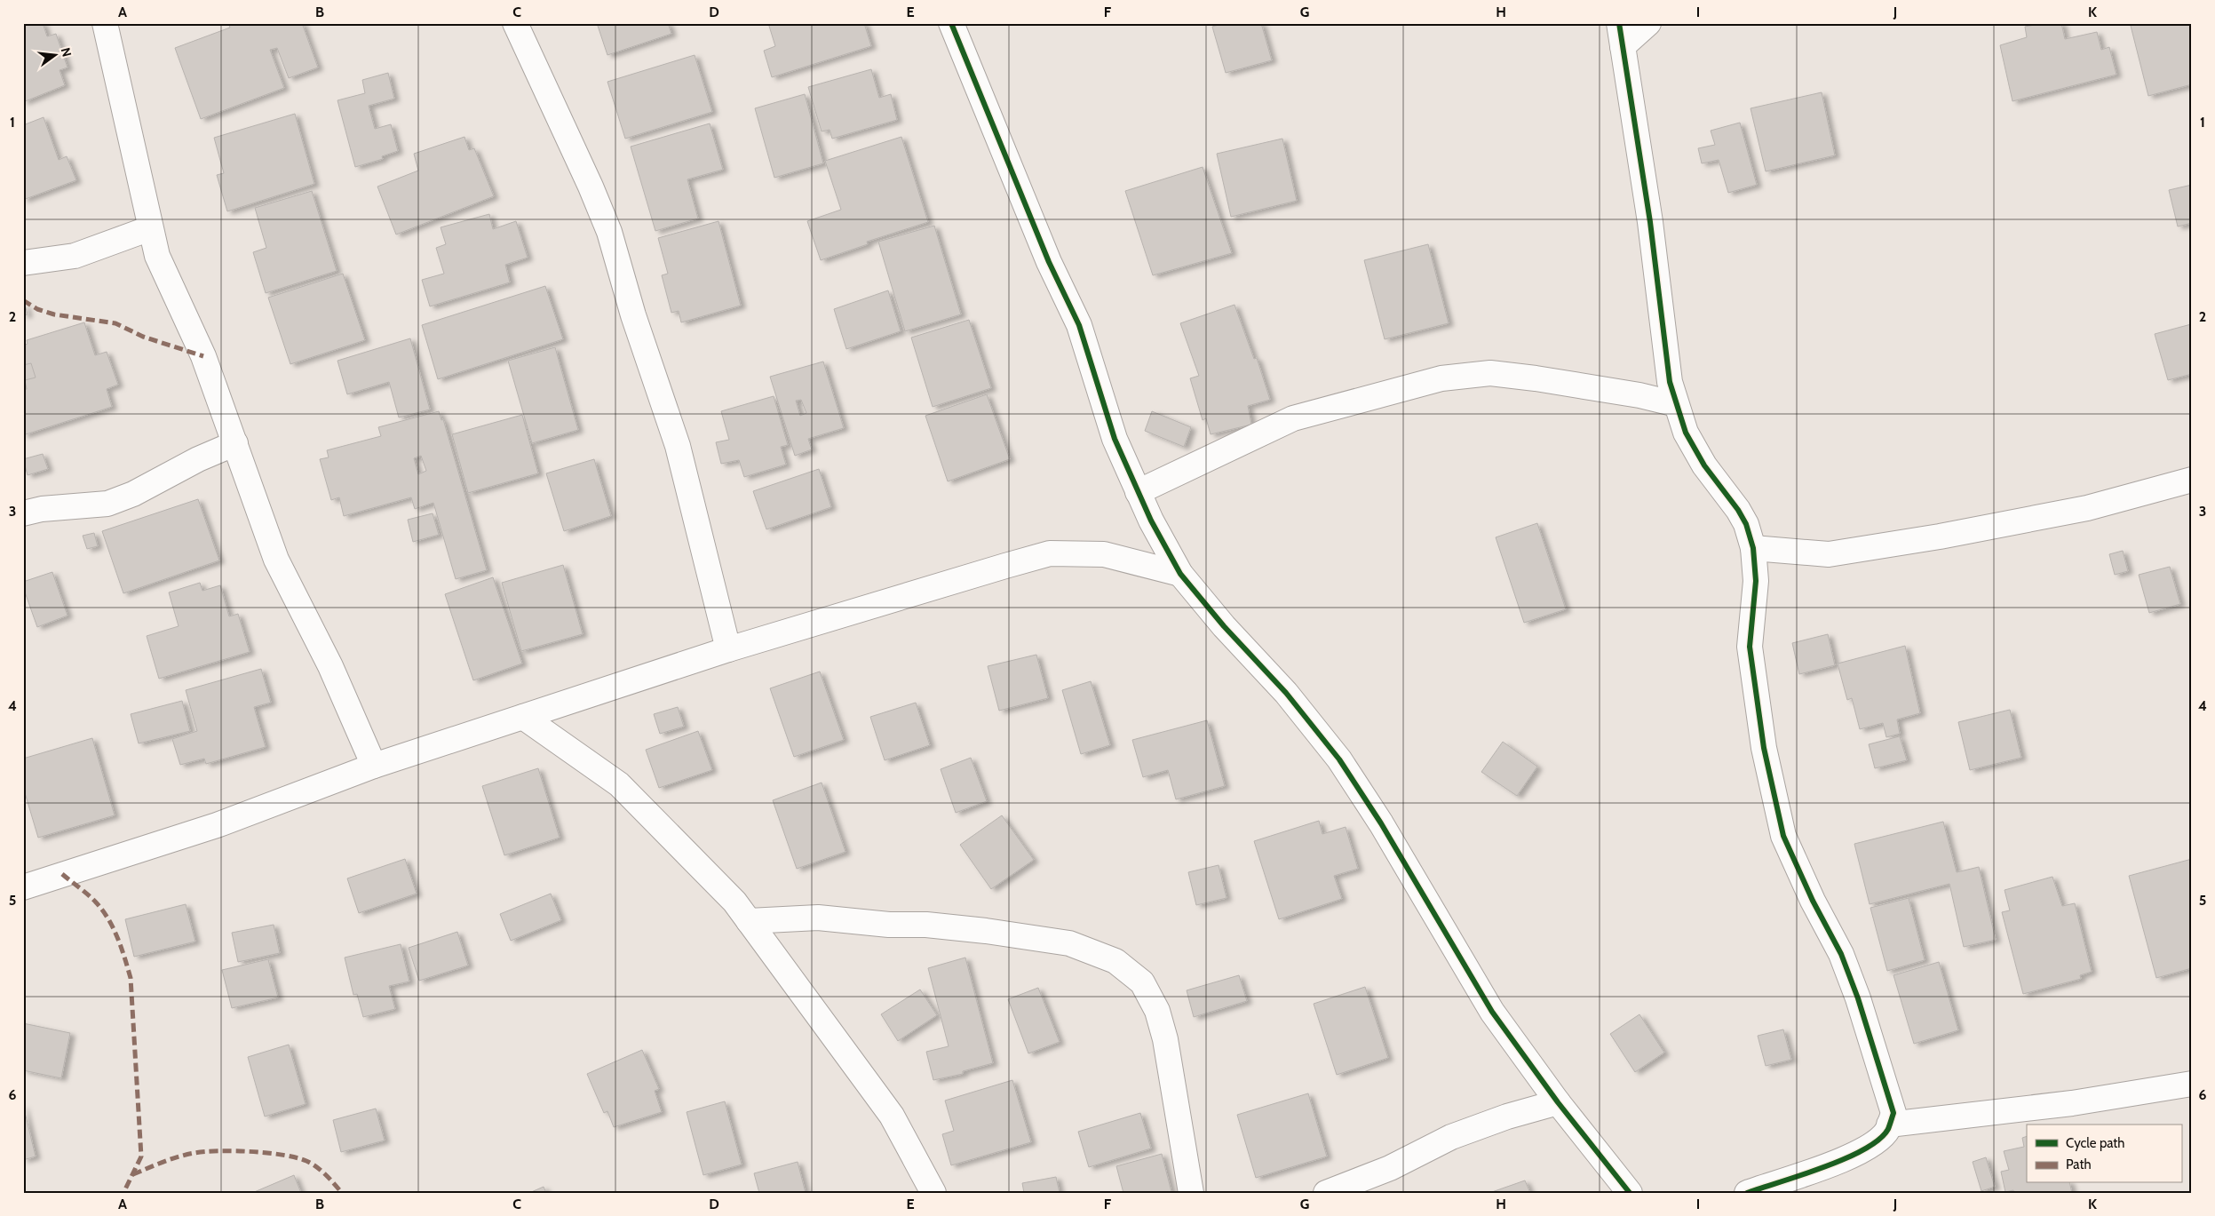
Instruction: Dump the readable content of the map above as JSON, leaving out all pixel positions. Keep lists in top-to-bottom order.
{
  "legend": ["Cycle path", "Path"],
  "north": "right",
  "grid": {
    "columns": [
      "A",
      "B",
      "C",
      "D",
      "E",
      "F",
      "G",
      "H",
      "I",
      "J",
      "K"
    ],
    "rows": [
      "1",
      "2",
      "3",
      "4",
      "5",
      "6"
    ]
  }
}
